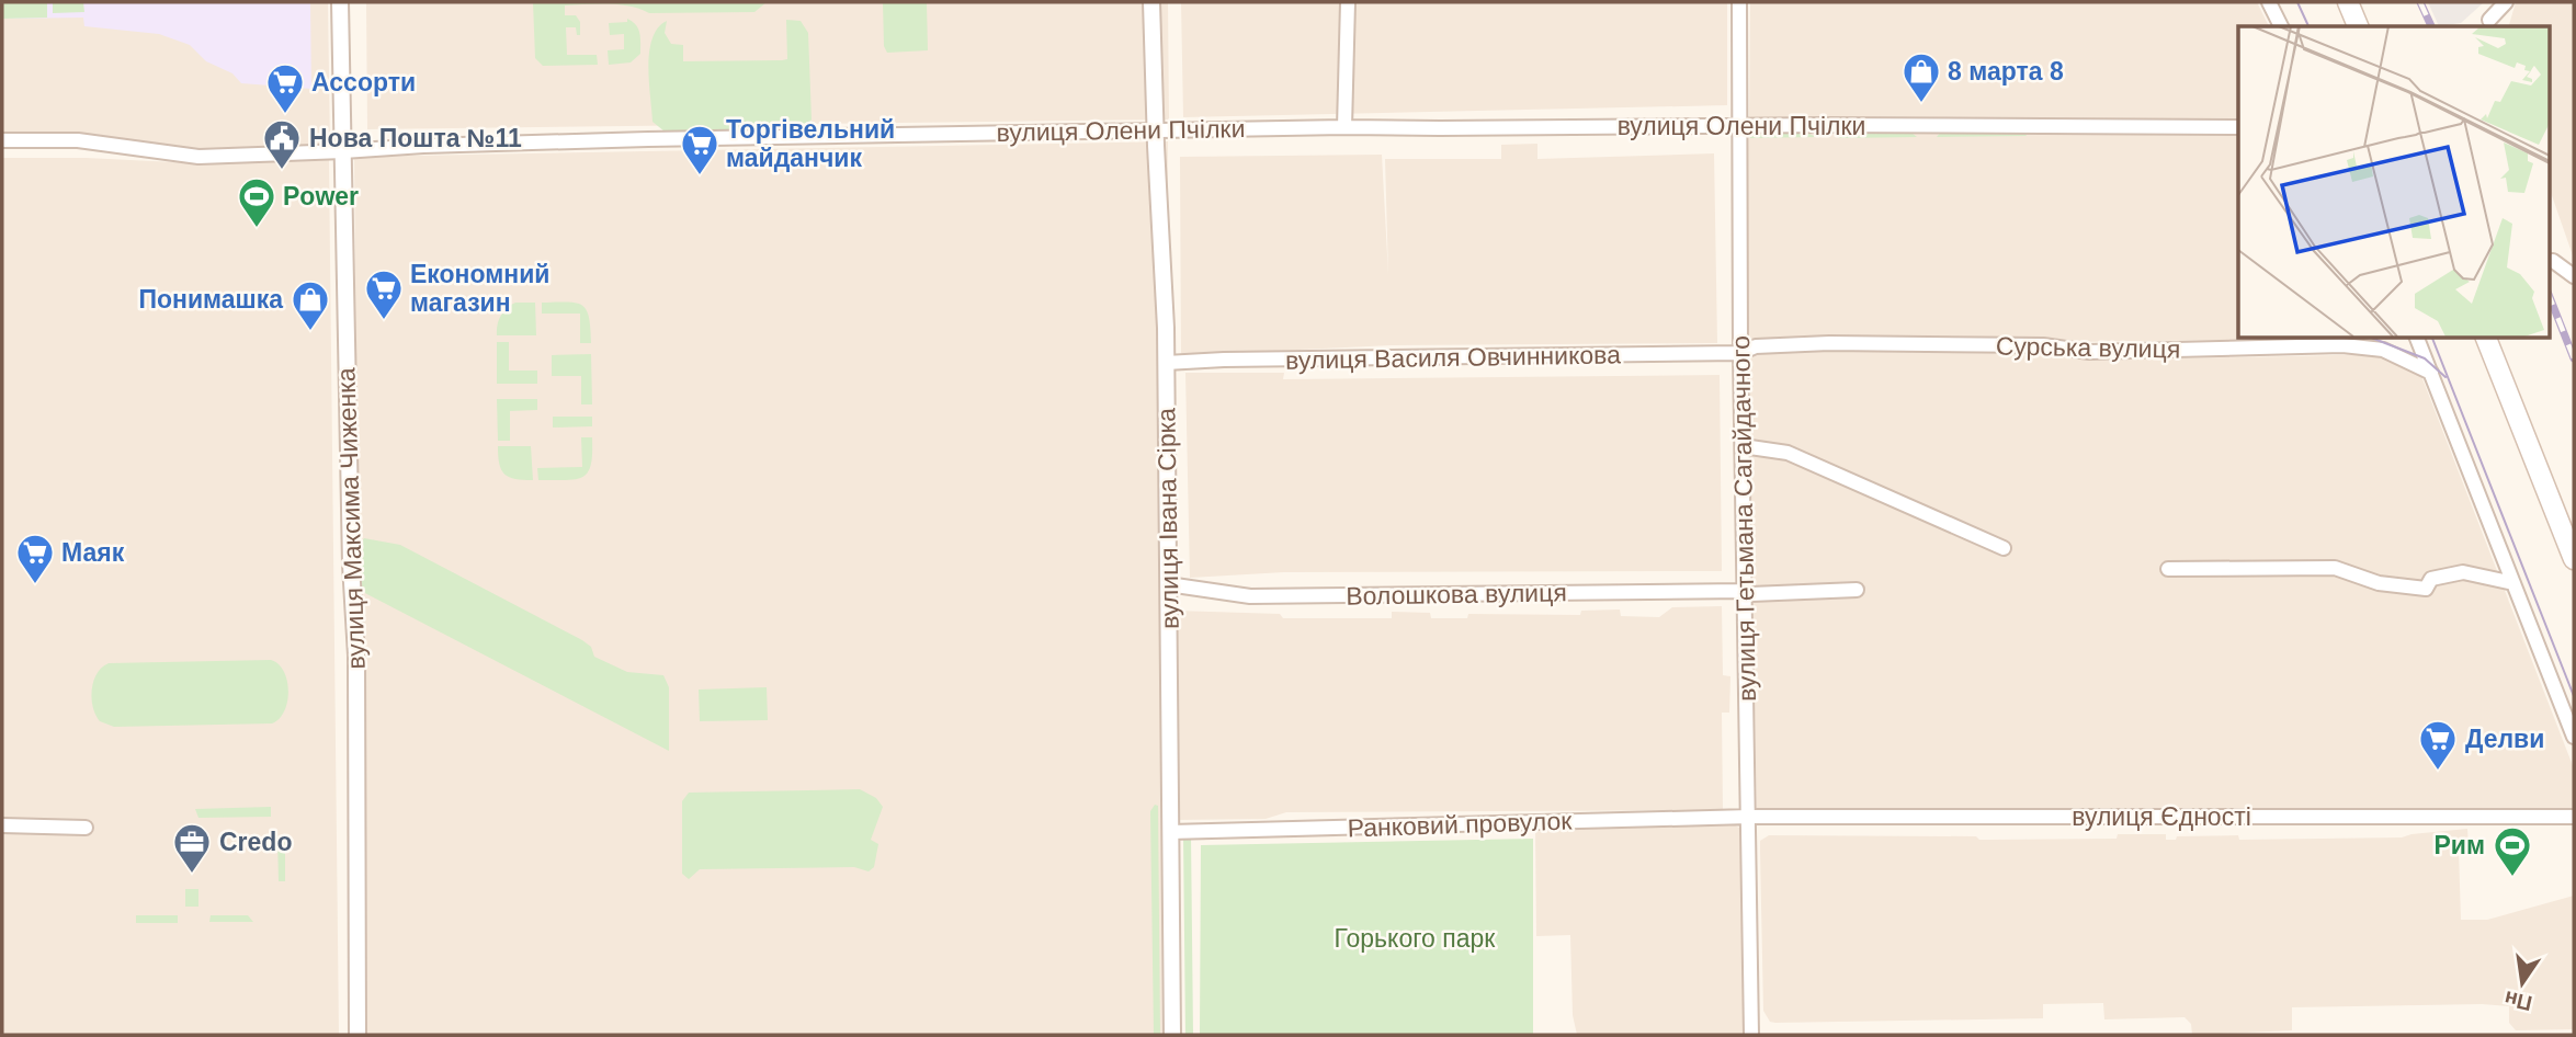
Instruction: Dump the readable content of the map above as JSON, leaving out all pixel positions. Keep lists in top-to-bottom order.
{
  "streets": {
    "street": [
      "вулиця Олени Пчілки",
      "Сурська вулиця",
      "вулиця Василя Овчинникова",
      "вулиця Максима Чиженка",
      "вулиця Івана Сірка",
      "вулиця Гетьмана Сагайдачного",
      "Волошкова вулиця",
      "вулиця Єдності",
      "Ранковий провулок"
    ]
  },
  "crossings": [
    ["вулиця Олени Пчілки", "вулиця Максима Чиженка"],
    ["вулиця Олени Пчілки", "вулиця Івана Сірка"],
    ["вулиця Олени Пчілки", "вулиця Гетьмана Сагайдачного"],
    ["Сурська вулиця", "вулиця Василя Овчинникова"],
    ["Сурська вулиця", "вулиця Гетьмана Сагайдачного"],
    ["вулиця Василя Овчинникова", "вулиця Івана Сірка"],
    ["вулиця Василя Овчинникова", "вулиця Гетьмана Сагайдачного"],
    ["вулиця Івана Сірка", "Волошкова вулиця"],
    ["вулиця Івана Сірка", "Ранковий провулок"],
    ["вулиця Гетьмана Сагайдачного", "Волошкова вулиця"],
    ["вулиця Гетьмана Сагайдачного", "вулиця Єдності"],
    ["вулиця Гетьмана Сагайдачного", "Ранковий провулок"],
    ["вулиця Єдності", "Ранковий провулок"]
  ],
  "parks": ["Горького парк"],
  "places": {
    "shop": ["8 марта 8", "Понимашка"],
    "supermarket": [
      "Ассорти",
      "Торгівельний майданчик",
      "Економний магазин",
      "Маяк",
      "Делви"
    ],
    "public building": ["Нова Пошта №11"],
    "sports": ["Power", "Рим"],
    "office": ["Credo"]
  },
  "north": "bottom"
}
